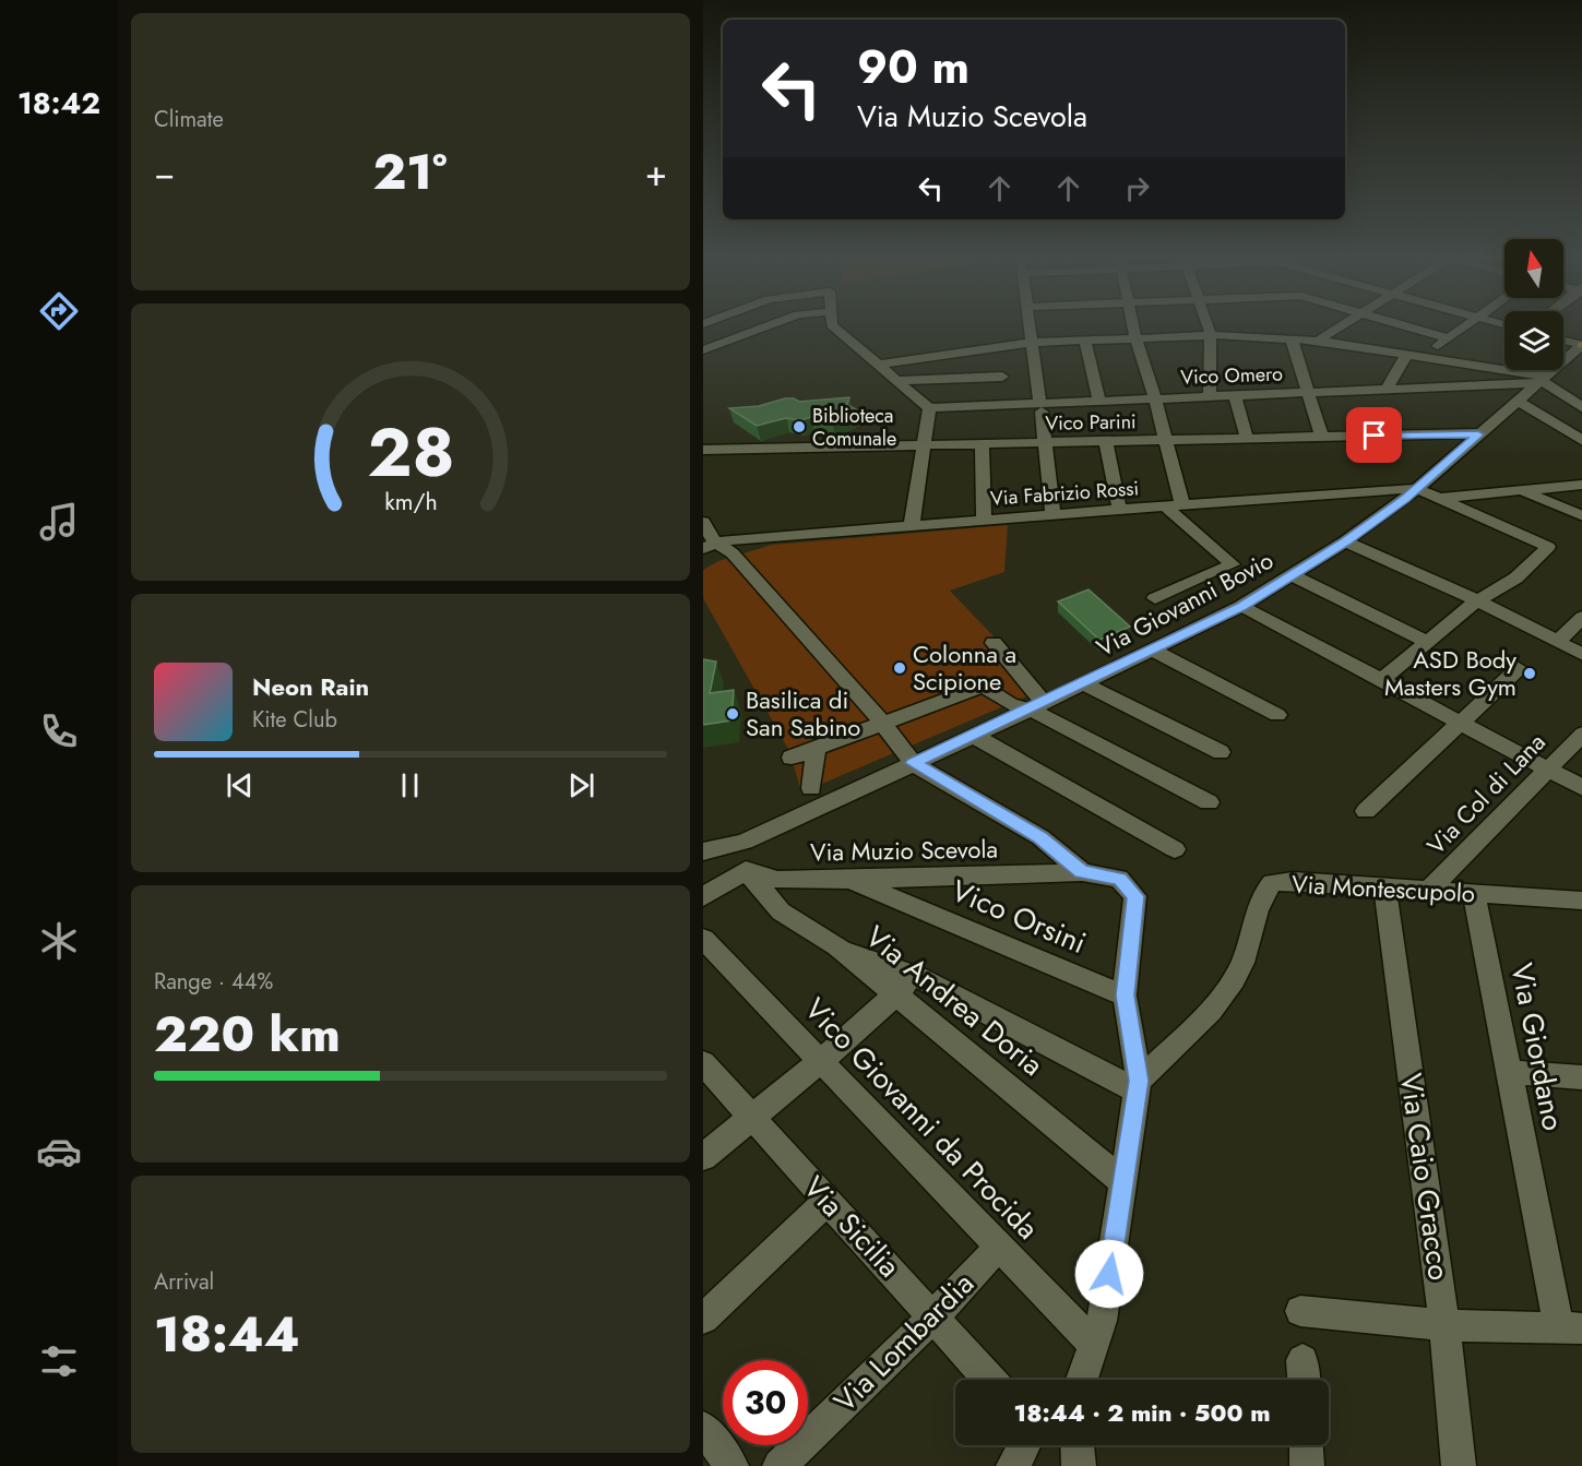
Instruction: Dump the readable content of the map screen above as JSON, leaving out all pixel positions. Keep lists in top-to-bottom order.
{
  "streets": {
    "street": [
      "Vico Omero",
      "Vico Parini",
      "Via Fabrizio Rossi",
      "Via Giovanni Bovio",
      "Via Col di Lana",
      "Via Muzio Scevola",
      "Via Montescupolo",
      "Vico Orsini",
      "Via Andrea Doria",
      "Via Giordano",
      "Vico Giovanni da Procida",
      "Via Caio Gracco",
      "Via Sicilia",
      "Via Lombardia"
    ]
  },
  "crossings": [
    ["Vico Omero", "Via Giovanni Bovio"],
    ["Vico Parini", "Via Giovanni Bovio"],
    ["Via Fabrizio Rossi", "Via Giovanni Bovio"],
    ["Via Col di Lana", "Via Montescupolo"],
    ["Via Muzio Scevola", "Vico Orsini"],
    ["Via Muzio Scevola", "Via Andrea Doria"],
    ["Via Montescupolo", "Via Giordano"],
    ["Via Montescupolo", "Via Caio Gracco"],
    ["Vico Giovanni da Procida", "Via Lombardia"],
    ["Via Sicilia", "Via Lombardia"]
  ],
  "places": [
    "Biblioteca Comunale",
    "Colonna a Scipione",
    "ASD Body Masters Gym",
    "Basilica di San Sabino"
  ],
  "north": "top",
  "page": {
    "tabs": "18:42",
    "tile": [
      "Climate",
      ["Range · 44%", "220 km"],
      ["Arrival", "18:44"]
    ],
    "turn": ["90 m", "Via Muzio Scevola"],
    "heat": ["−", "21°", "+"],
    "song": ["Neon Rain", "Kite Club"],
    "limit": "30",
    "trip": "18:44 · 2 min · 500 m",
    "gauge": ["28", "km/h"]
  }
}
